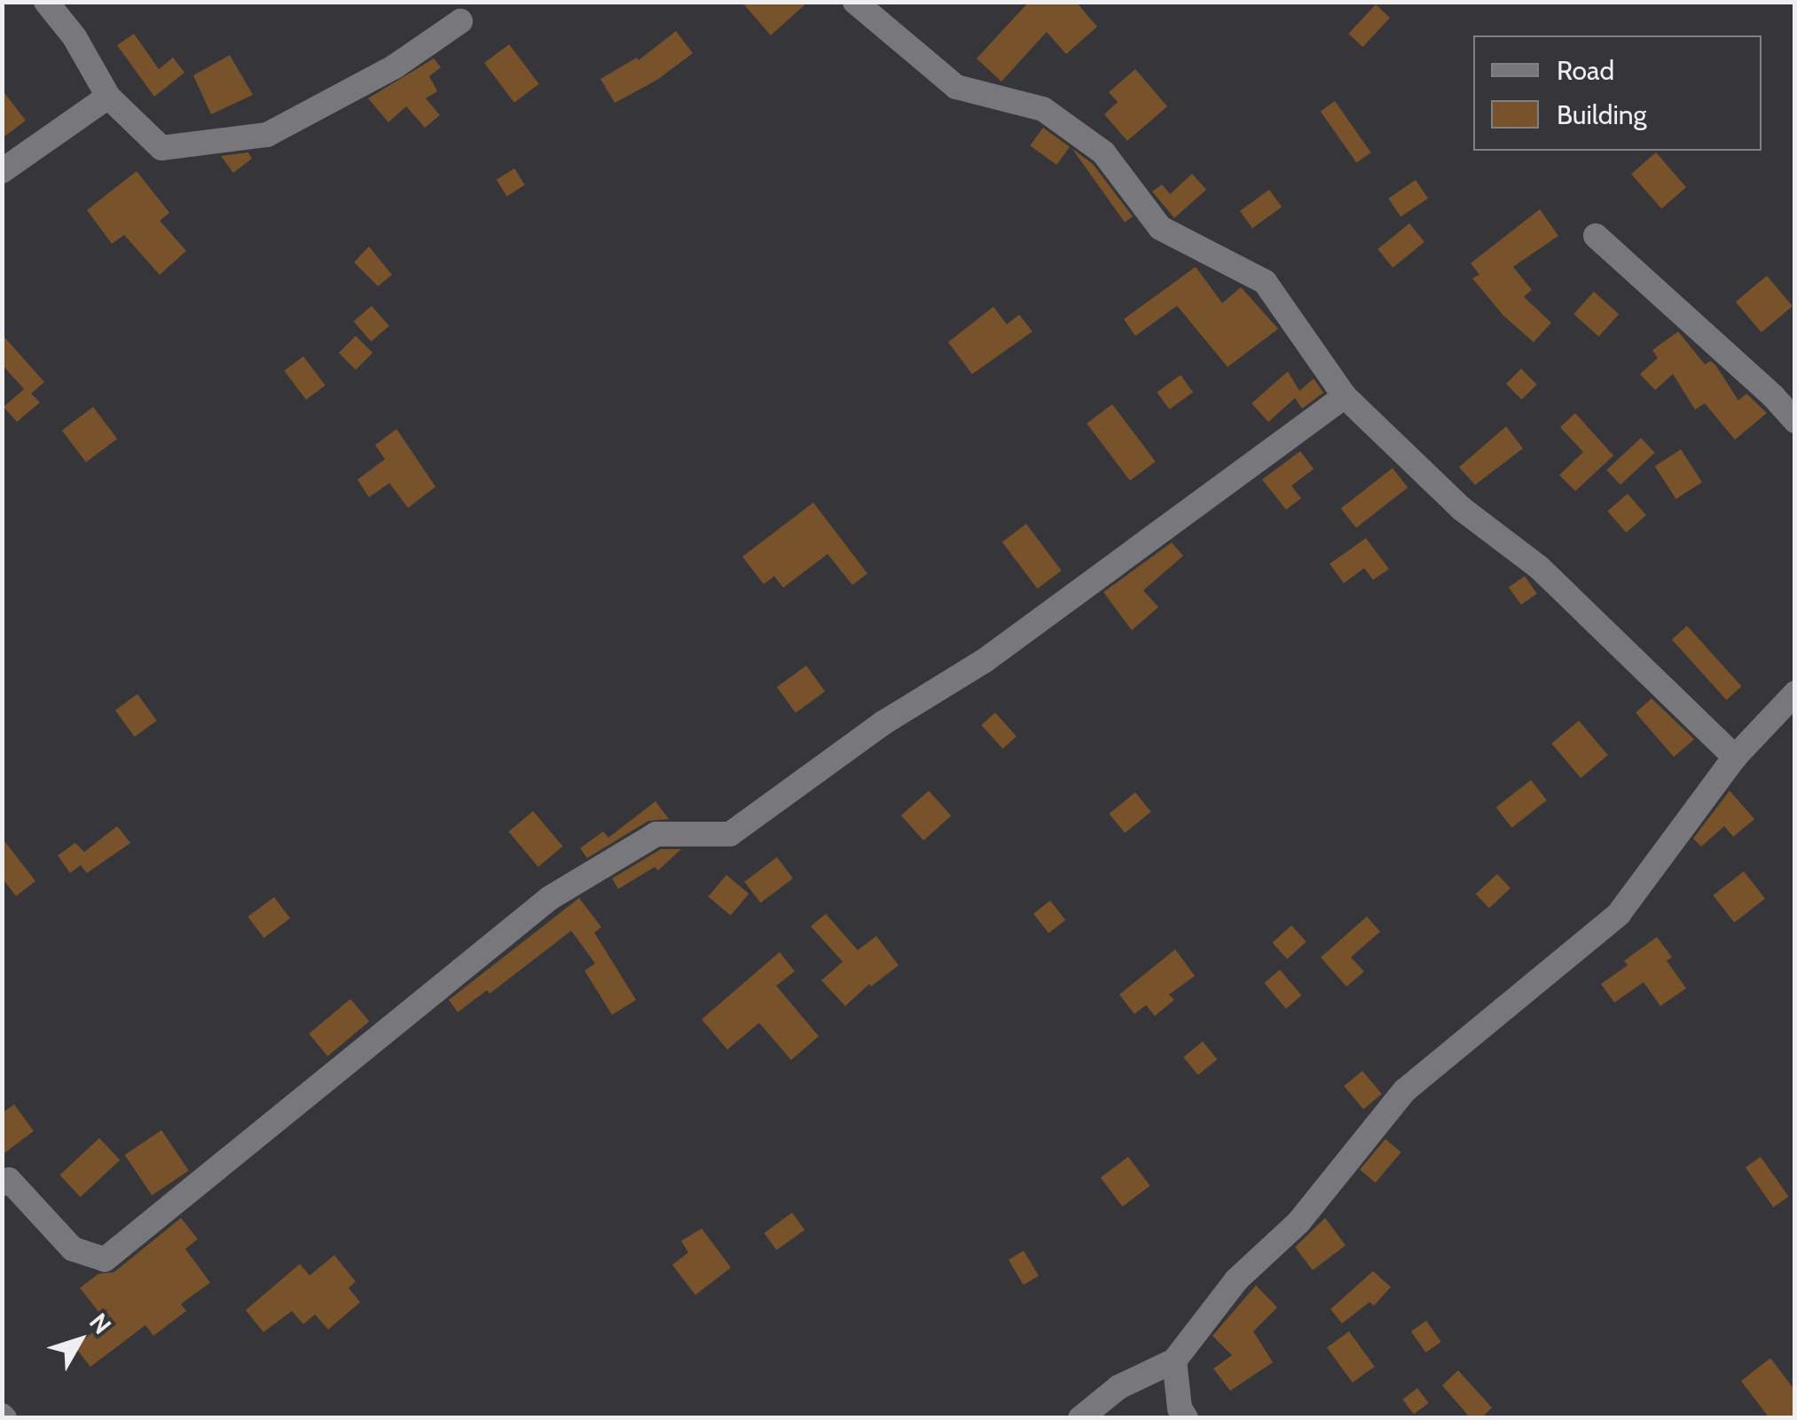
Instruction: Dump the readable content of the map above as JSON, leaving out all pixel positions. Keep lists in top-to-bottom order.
{
  "legend": ["Road", "Building"],
  "north": "top right"
}
